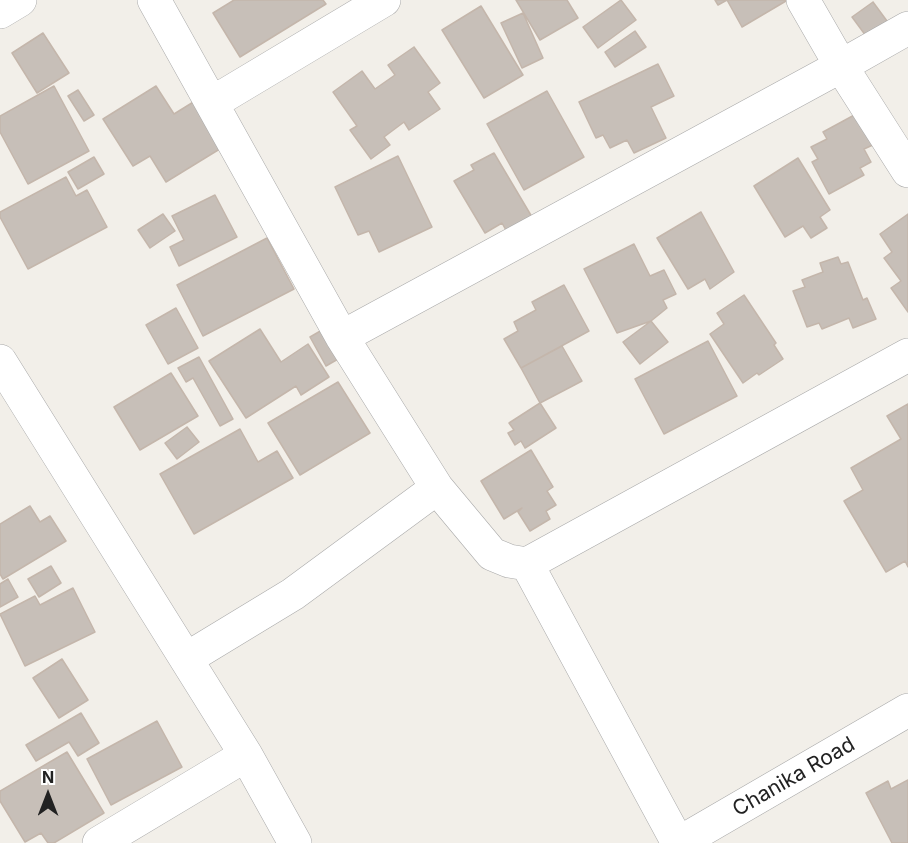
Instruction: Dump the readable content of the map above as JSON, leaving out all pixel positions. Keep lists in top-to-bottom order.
{
  "streets": {
    "street": ["Chanika Road"]
  },
  "north": "top"
}
